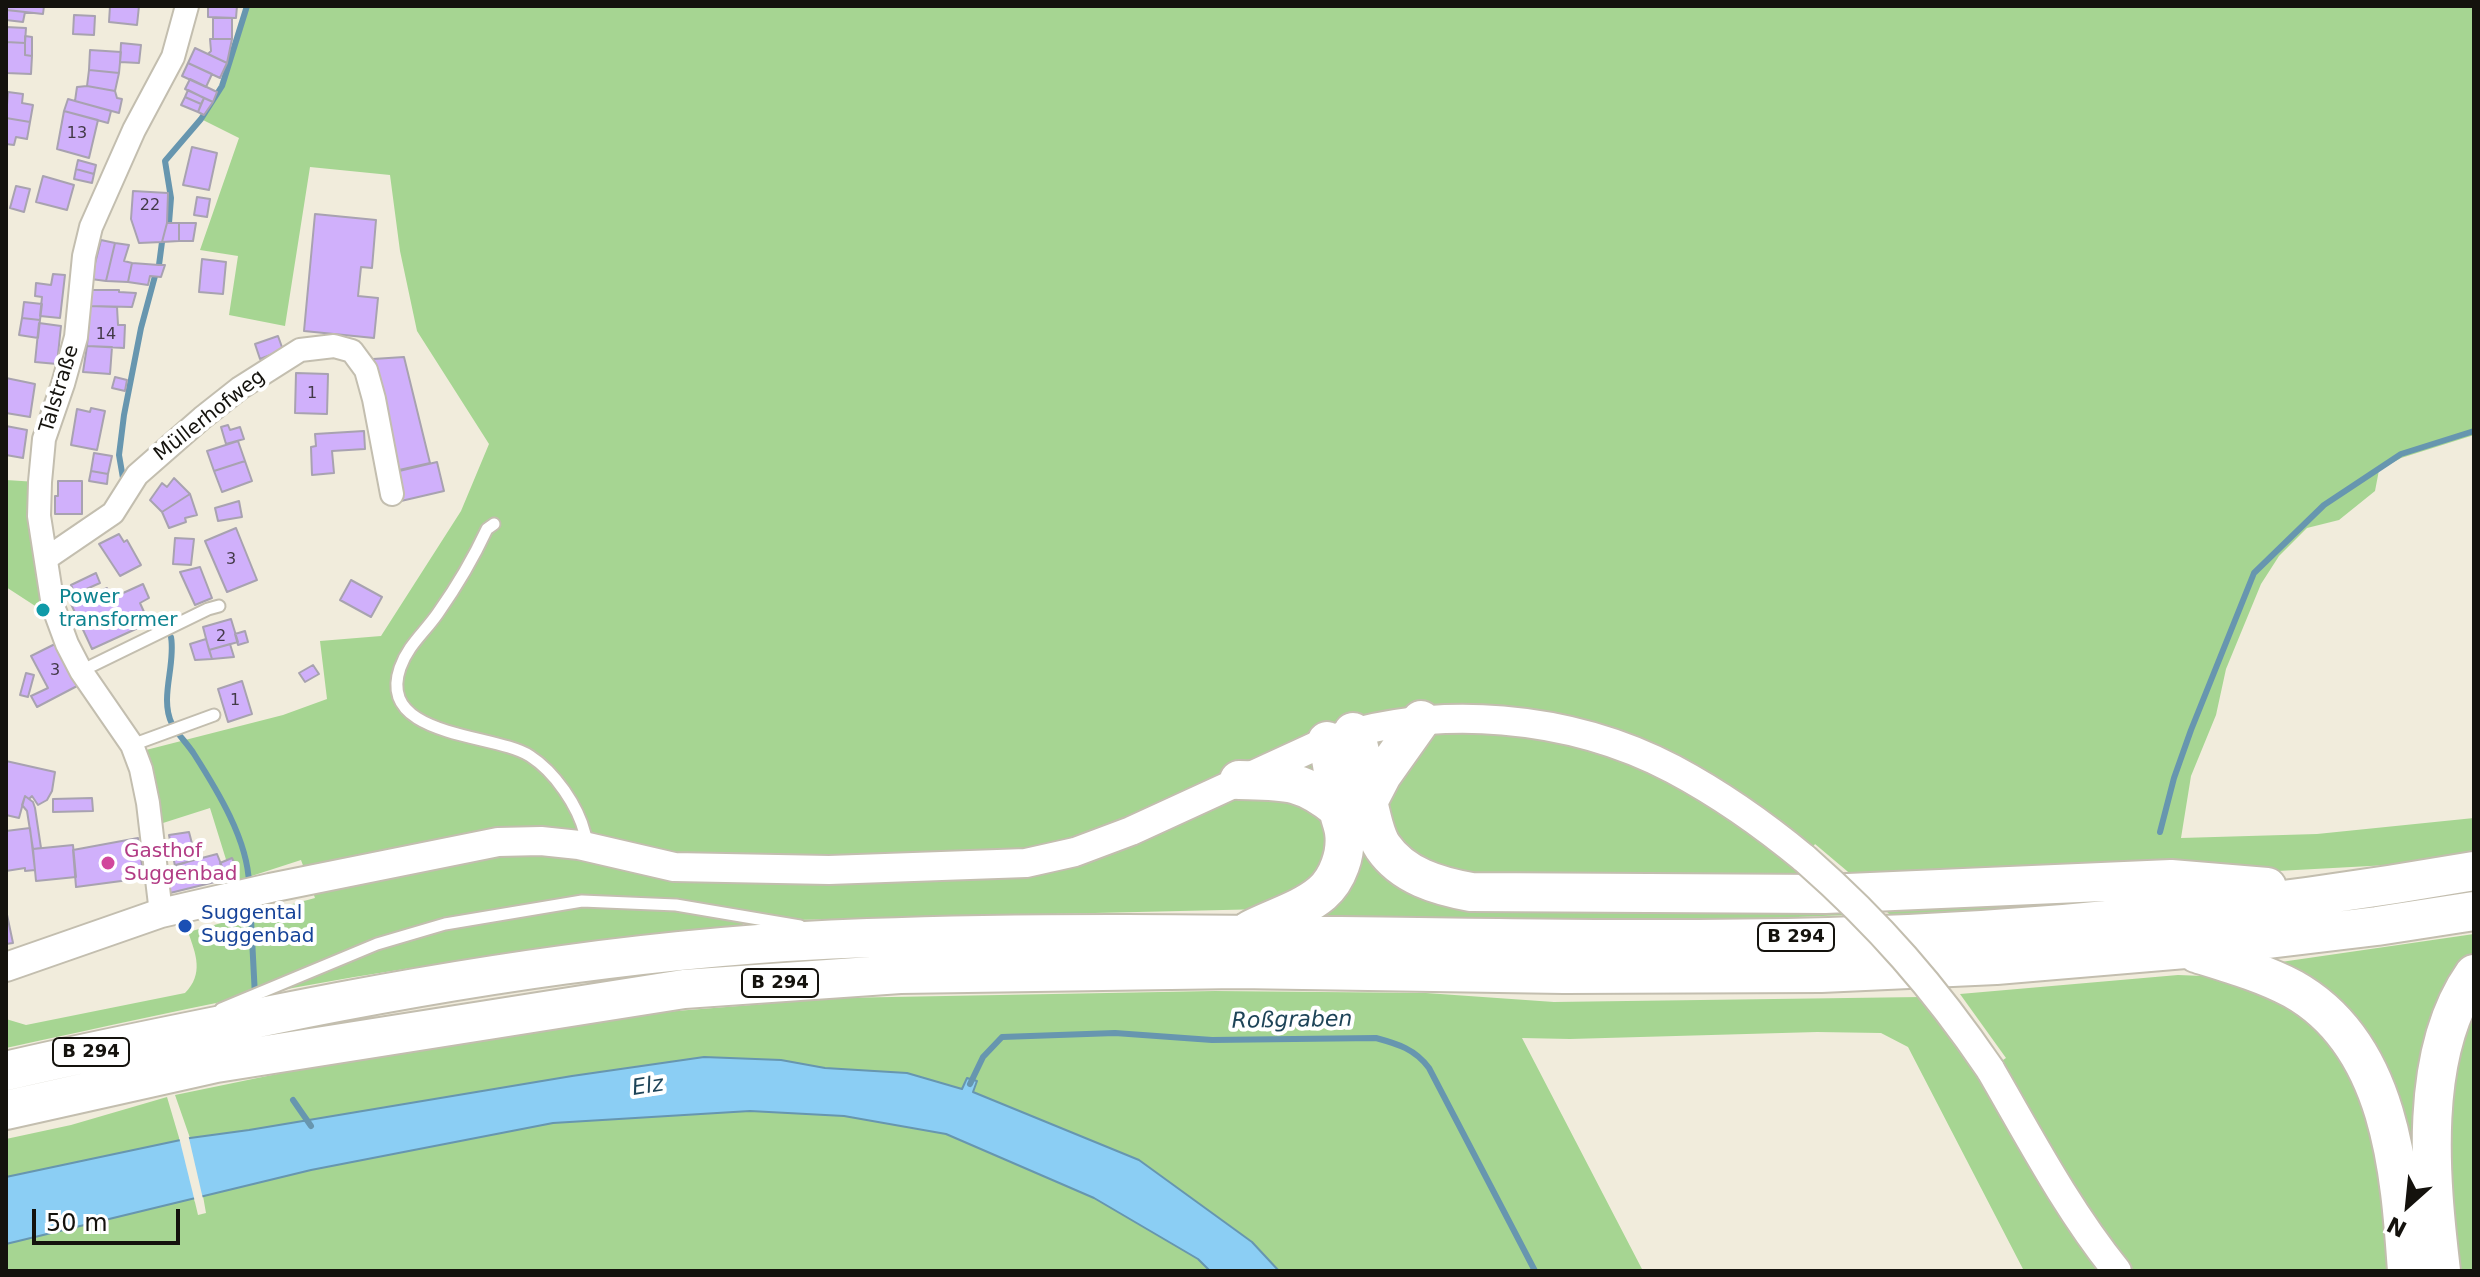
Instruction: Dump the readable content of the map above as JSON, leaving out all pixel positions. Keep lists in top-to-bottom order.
{
  "streets": {
    "highway": ["B 294"],
    "street": ["Talstraße", "Müllerhofweg"]
  },
  "crossings": [
    ["Talstraße", "Müllerhofweg"]
  ],
  "water": ["Roßgraben", "Elz"],
  "places": ["Power transformer", "Gasthof Suggenbad", "Suggental Suggenbad"],
  "house_numbers": [
    "13",
    "22",
    "14",
    "1",
    "3",
    "2",
    "3",
    "1"
  ],
  "scale_bar": "50 m",
  "north": "bottom left"
}
